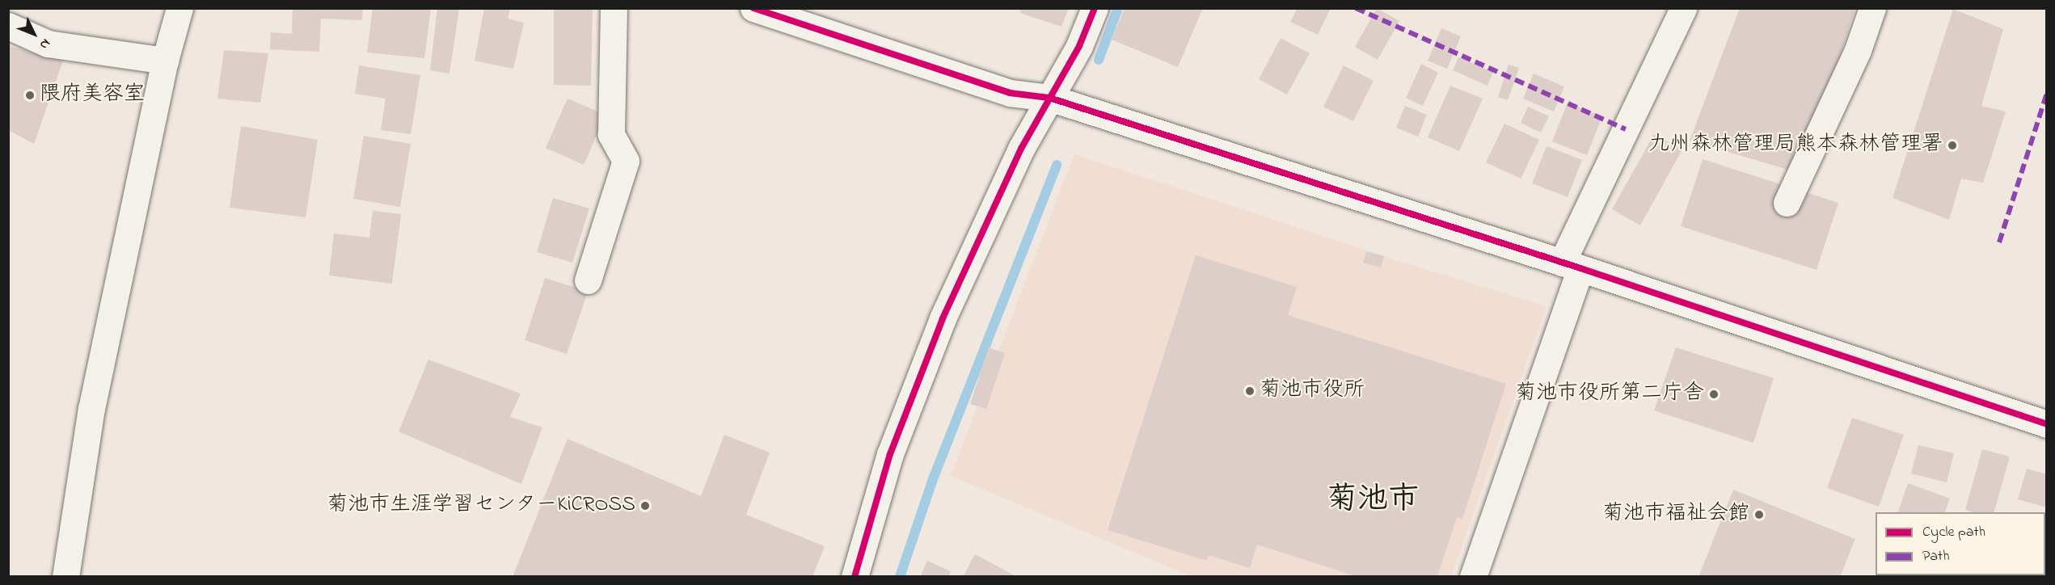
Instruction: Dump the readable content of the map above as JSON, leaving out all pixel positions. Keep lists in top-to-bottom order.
{
  "districts": ["菊池市"],
  "places": [
    "隈府美容室",
    "九州森林管理局熊本森林管理署",
    "菊池市役所",
    "菊池市役所第二庁舎",
    "菊池市生涯学習センターKiCROSS",
    "菊池市福祉会館"
  ],
  "legend": ["Cycle path", "Path"],
  "north": "bottom right"
}
